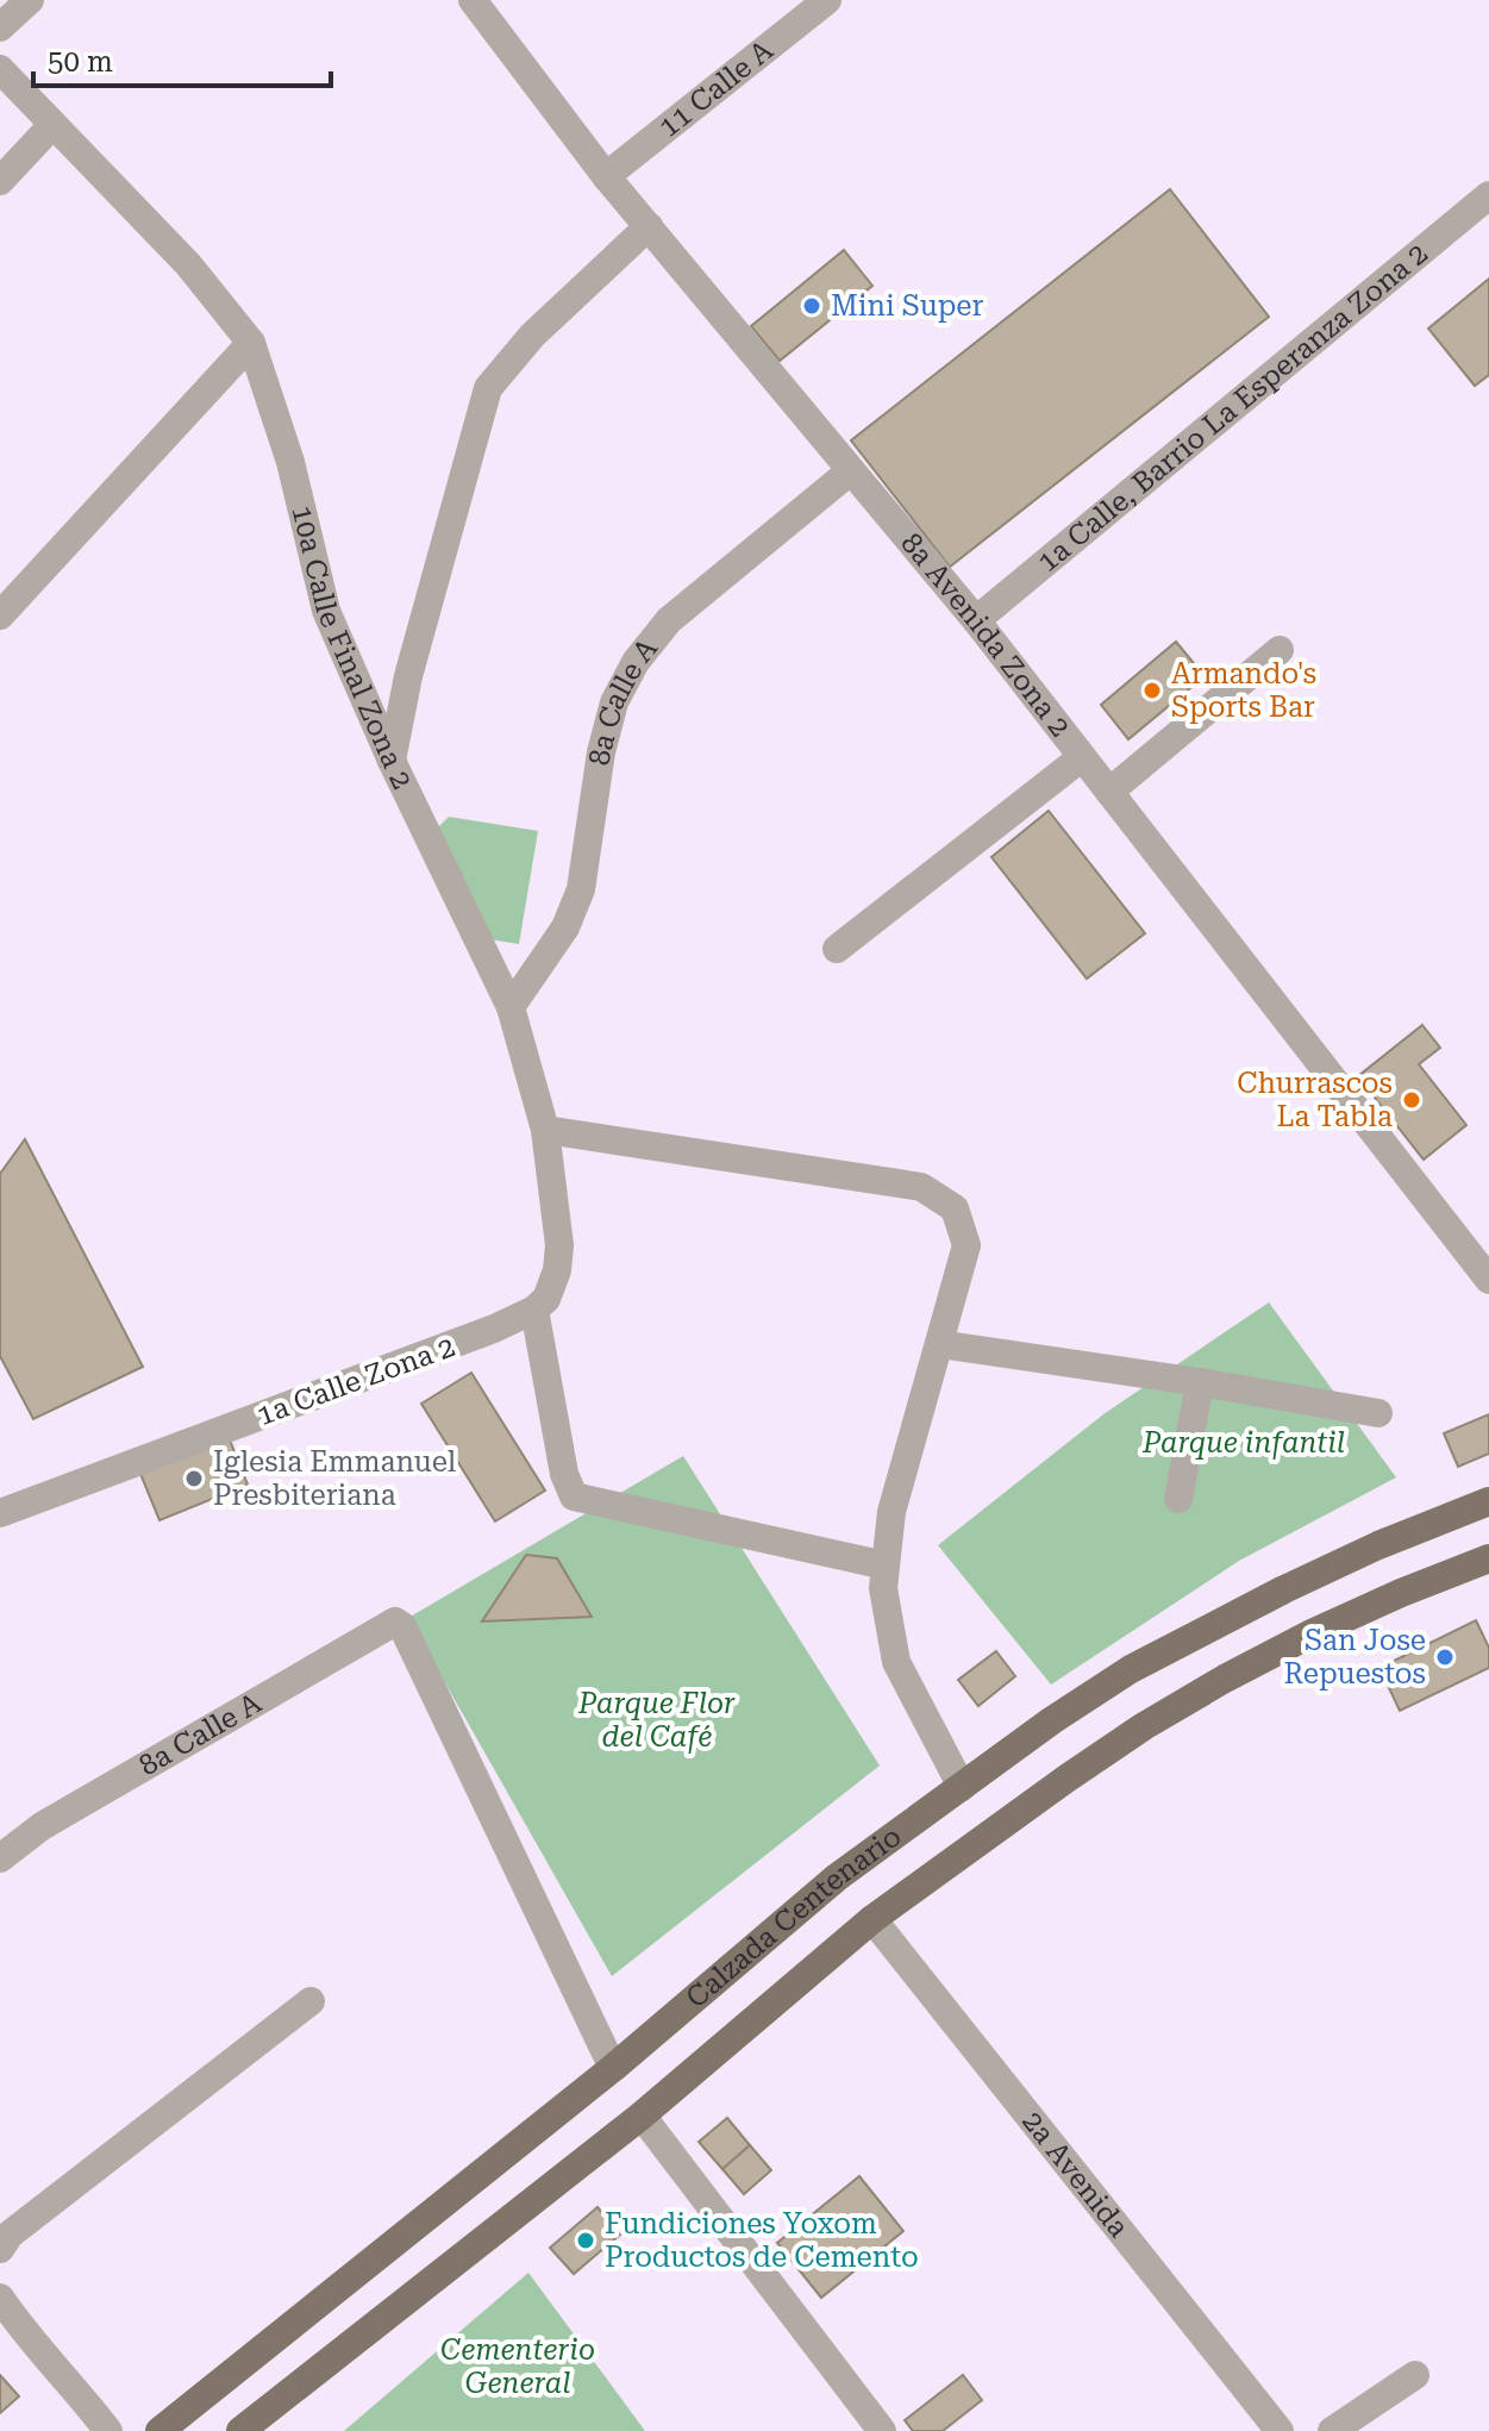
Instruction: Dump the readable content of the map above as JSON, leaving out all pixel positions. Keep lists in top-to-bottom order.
{
  "streets": {
    "main road": ["Calzada Centenario"],
    "street": [
      "11 Calle A",
      "1a Calle, Barrio La Esperanza Zona 2",
      "8a Avenida Zona 2",
      "10a Calle Final Zona 2",
      "8a Calle A",
      "1a Calle Zona 2",
      "2a Avenida"
    ]
  },
  "crossings": [
    ["11 Calle A", "8a Avenida Zona 2"],
    ["1a Calle, Barrio La Esperanza Zona 2", "8a Avenida Zona 2"],
    ["8a Avenida Zona 2", "8a Calle A"],
    ["10a Calle Final Zona 2", "8a Calle A"],
    ["10a Calle Final Zona 2", "1a Calle Zona 2"],
    ["8a Calle A", "Calzada Centenario"],
    ["Calzada Centenario", "2a Avenida"]
  ],
  "parks": ["Parque infantil", "Parque Flor del Café", "Cementerio General"],
  "places": [
    "Mini Super",
    "Armando's Sports Bar",
    "Churrascos La Tabla",
    "Iglesia Emmanuel Presbiteriana",
    "San Jose Repuestos",
    "Fundiciones Yoxom Productos de Cemento"
  ],
  "scale_bar": "50 m"
}
